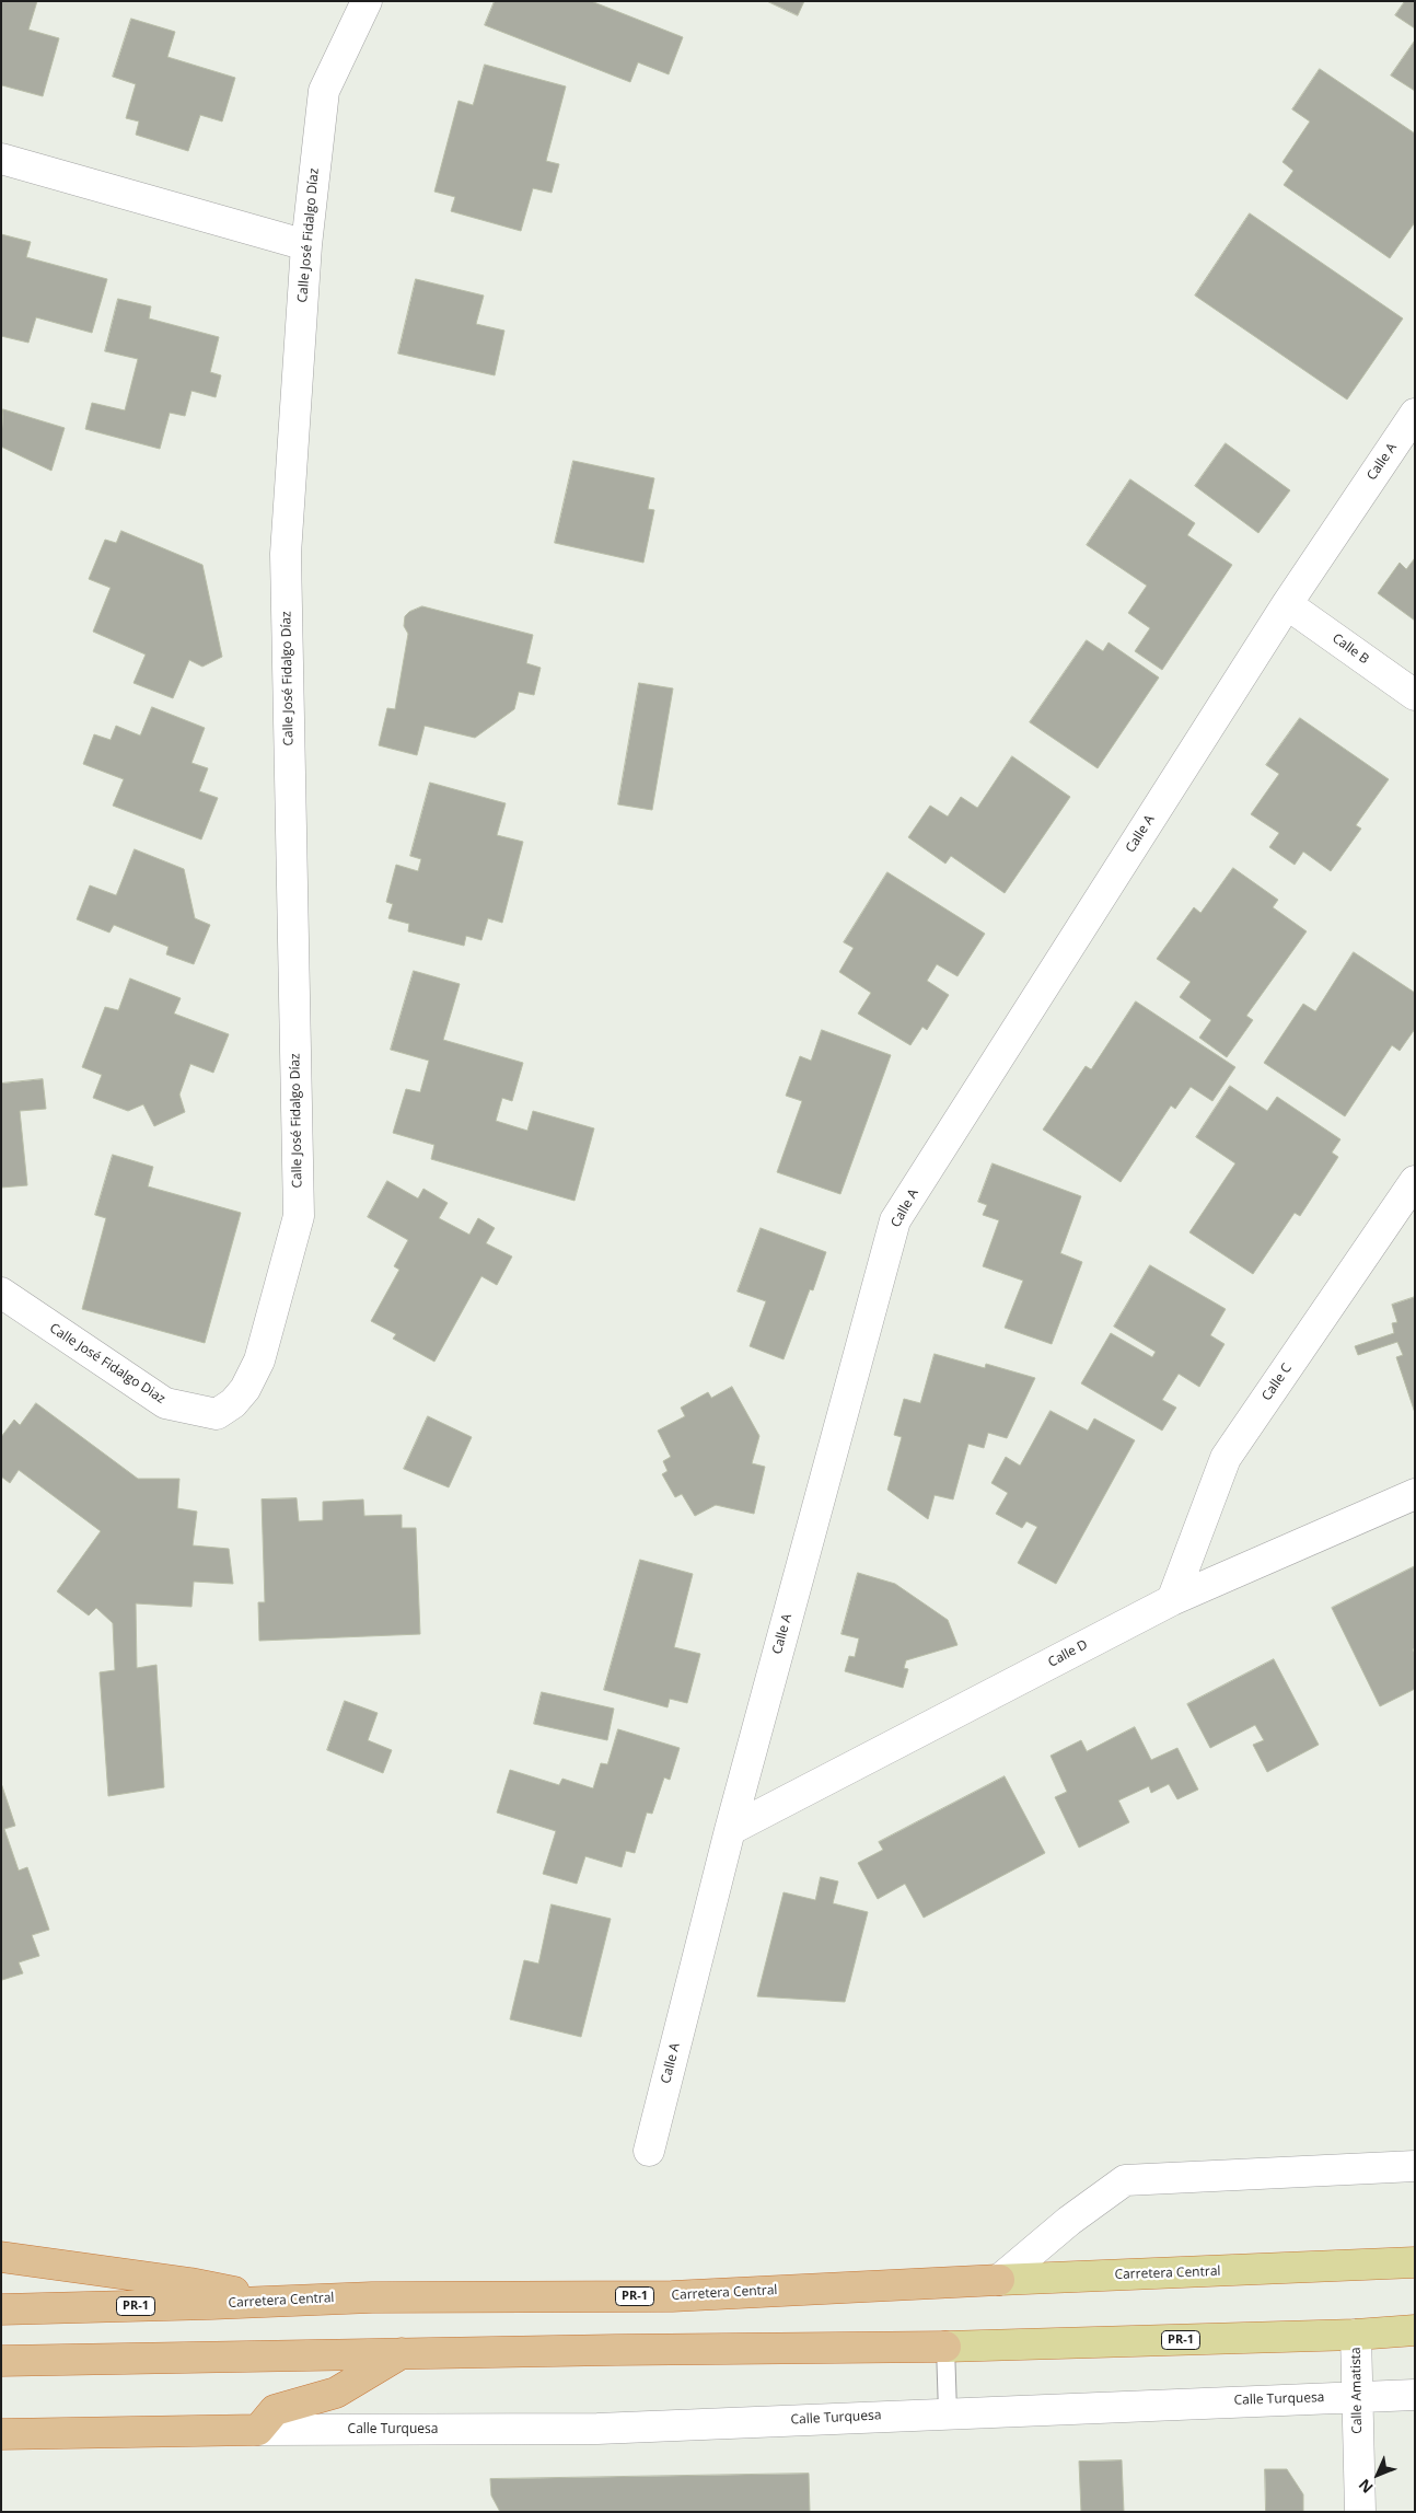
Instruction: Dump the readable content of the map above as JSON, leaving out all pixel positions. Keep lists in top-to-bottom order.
{
  "streets": {
    "highway": ["Carretera Central", "PR-1"],
    "street": [
      "Calle José Fidalgo Díaz",
      "Calle A",
      "Calle B",
      "Calle José Fidalgo Diaz",
      "Calle C",
      "Calle D",
      "Calle Amatista",
      "Calle Turquesa"
    ]
  },
  "crossings": [
    ["Calle José Fidalgo Díaz", "Calle José Fidalgo Diaz"],
    ["Calle A", "Calle B"],
    ["Calle A", "Calle D"],
    ["Calle C", "Calle D"],
    ["PR-1", "Calle Amatista"],
    ["Calle Amatista", "Calle Turquesa"]
  ],
  "north": "bottom left"
}
